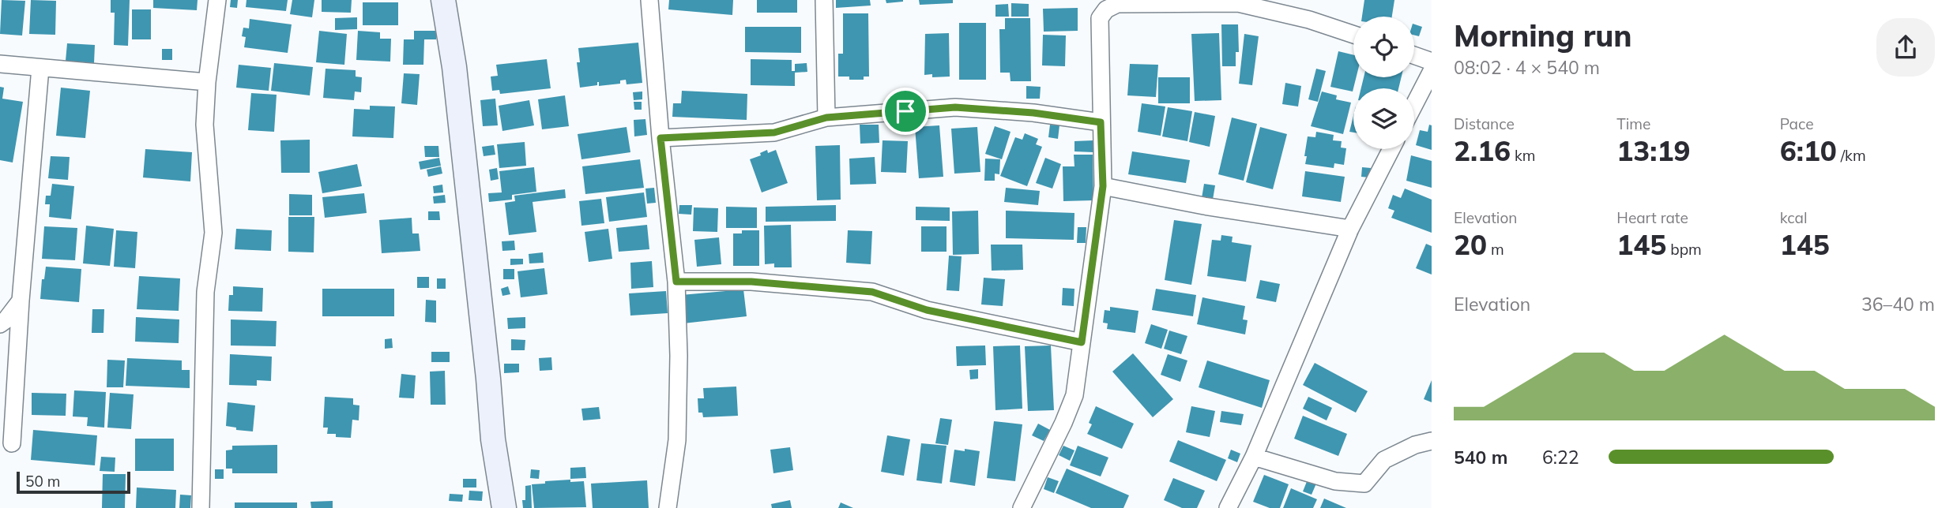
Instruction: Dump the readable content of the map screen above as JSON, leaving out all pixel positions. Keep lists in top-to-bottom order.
{
  "scale_bar": "50 m",
  "page": {
    "heading": ["Morning run", "08:02 · 4 × 540 m"],
    "stats": [
      ["Distance", "2.16 km"],
      ["Time", "13:19"],
      ["Pace", "6:10 /km"],
      ["Elevation", "20 m"],
      ["Heart rate", "145 bpm"],
      ["kcal", "145"]
    ],
    "chart": ["Elevation", "36–40 m"],
    "list": [
      {
        "name": "540 m",
        "note": "6:22"
      }
    ],
    "scale": "50 m"
  }
}
